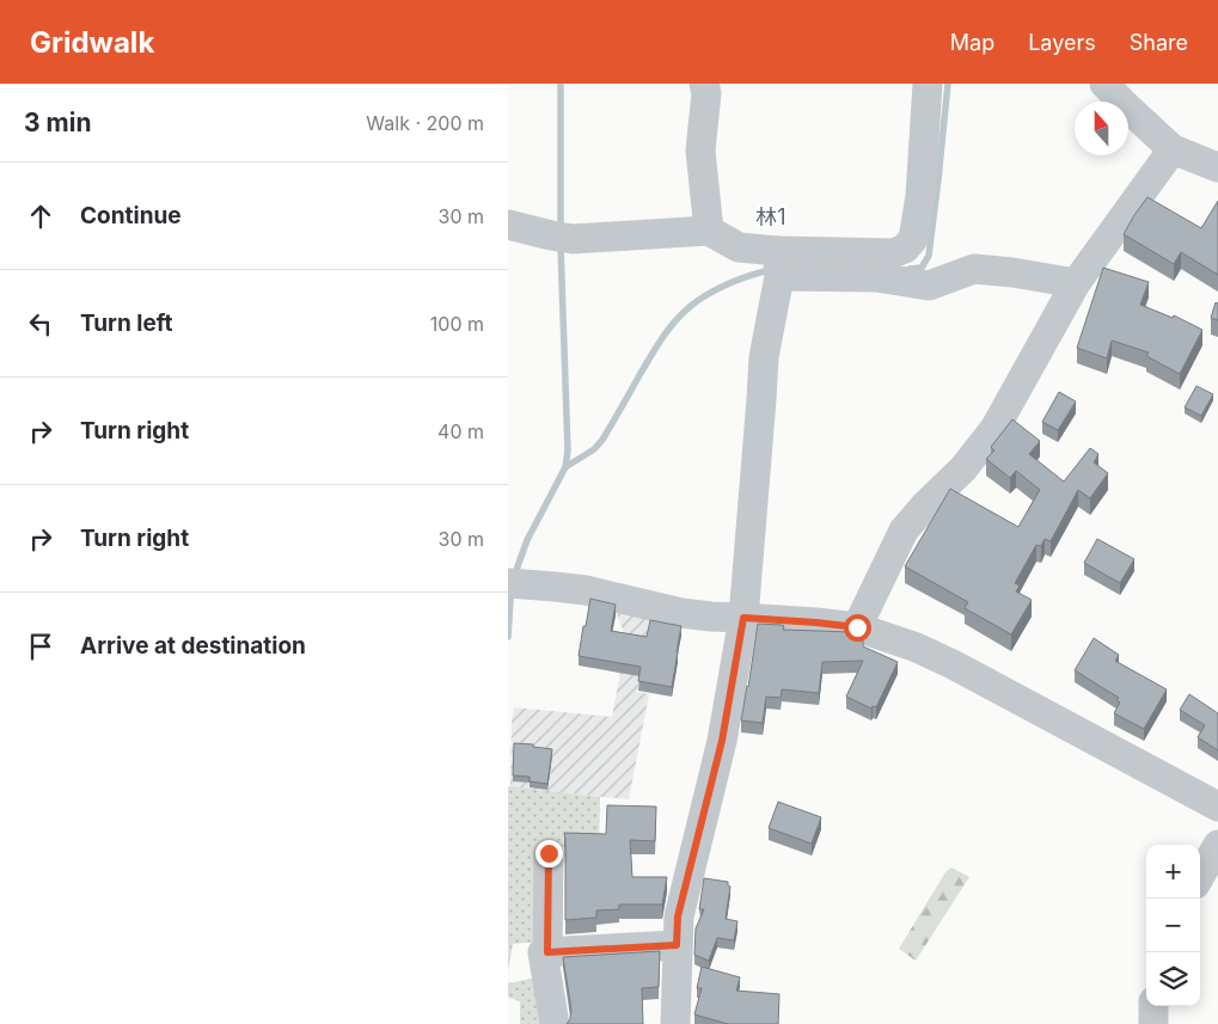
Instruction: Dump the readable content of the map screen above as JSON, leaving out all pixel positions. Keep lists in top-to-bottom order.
{
  "districts": ["林1"],
  "north": "top",
  "page": {
    "header": "Gridwalk",
    "nav": ["Map", "Layers", "Share"],
    "heading": ["3 min", "Walk · 200 m"],
    "list": [
      ["Continue", "30 m"],
      ["Turn left", "100 m"],
      ["Turn right", "40 m"],
      ["Turn right", "30 m"],
      "Arrive at destination"
    ],
    "map_buttons": ["+", "−"]
  }
}
